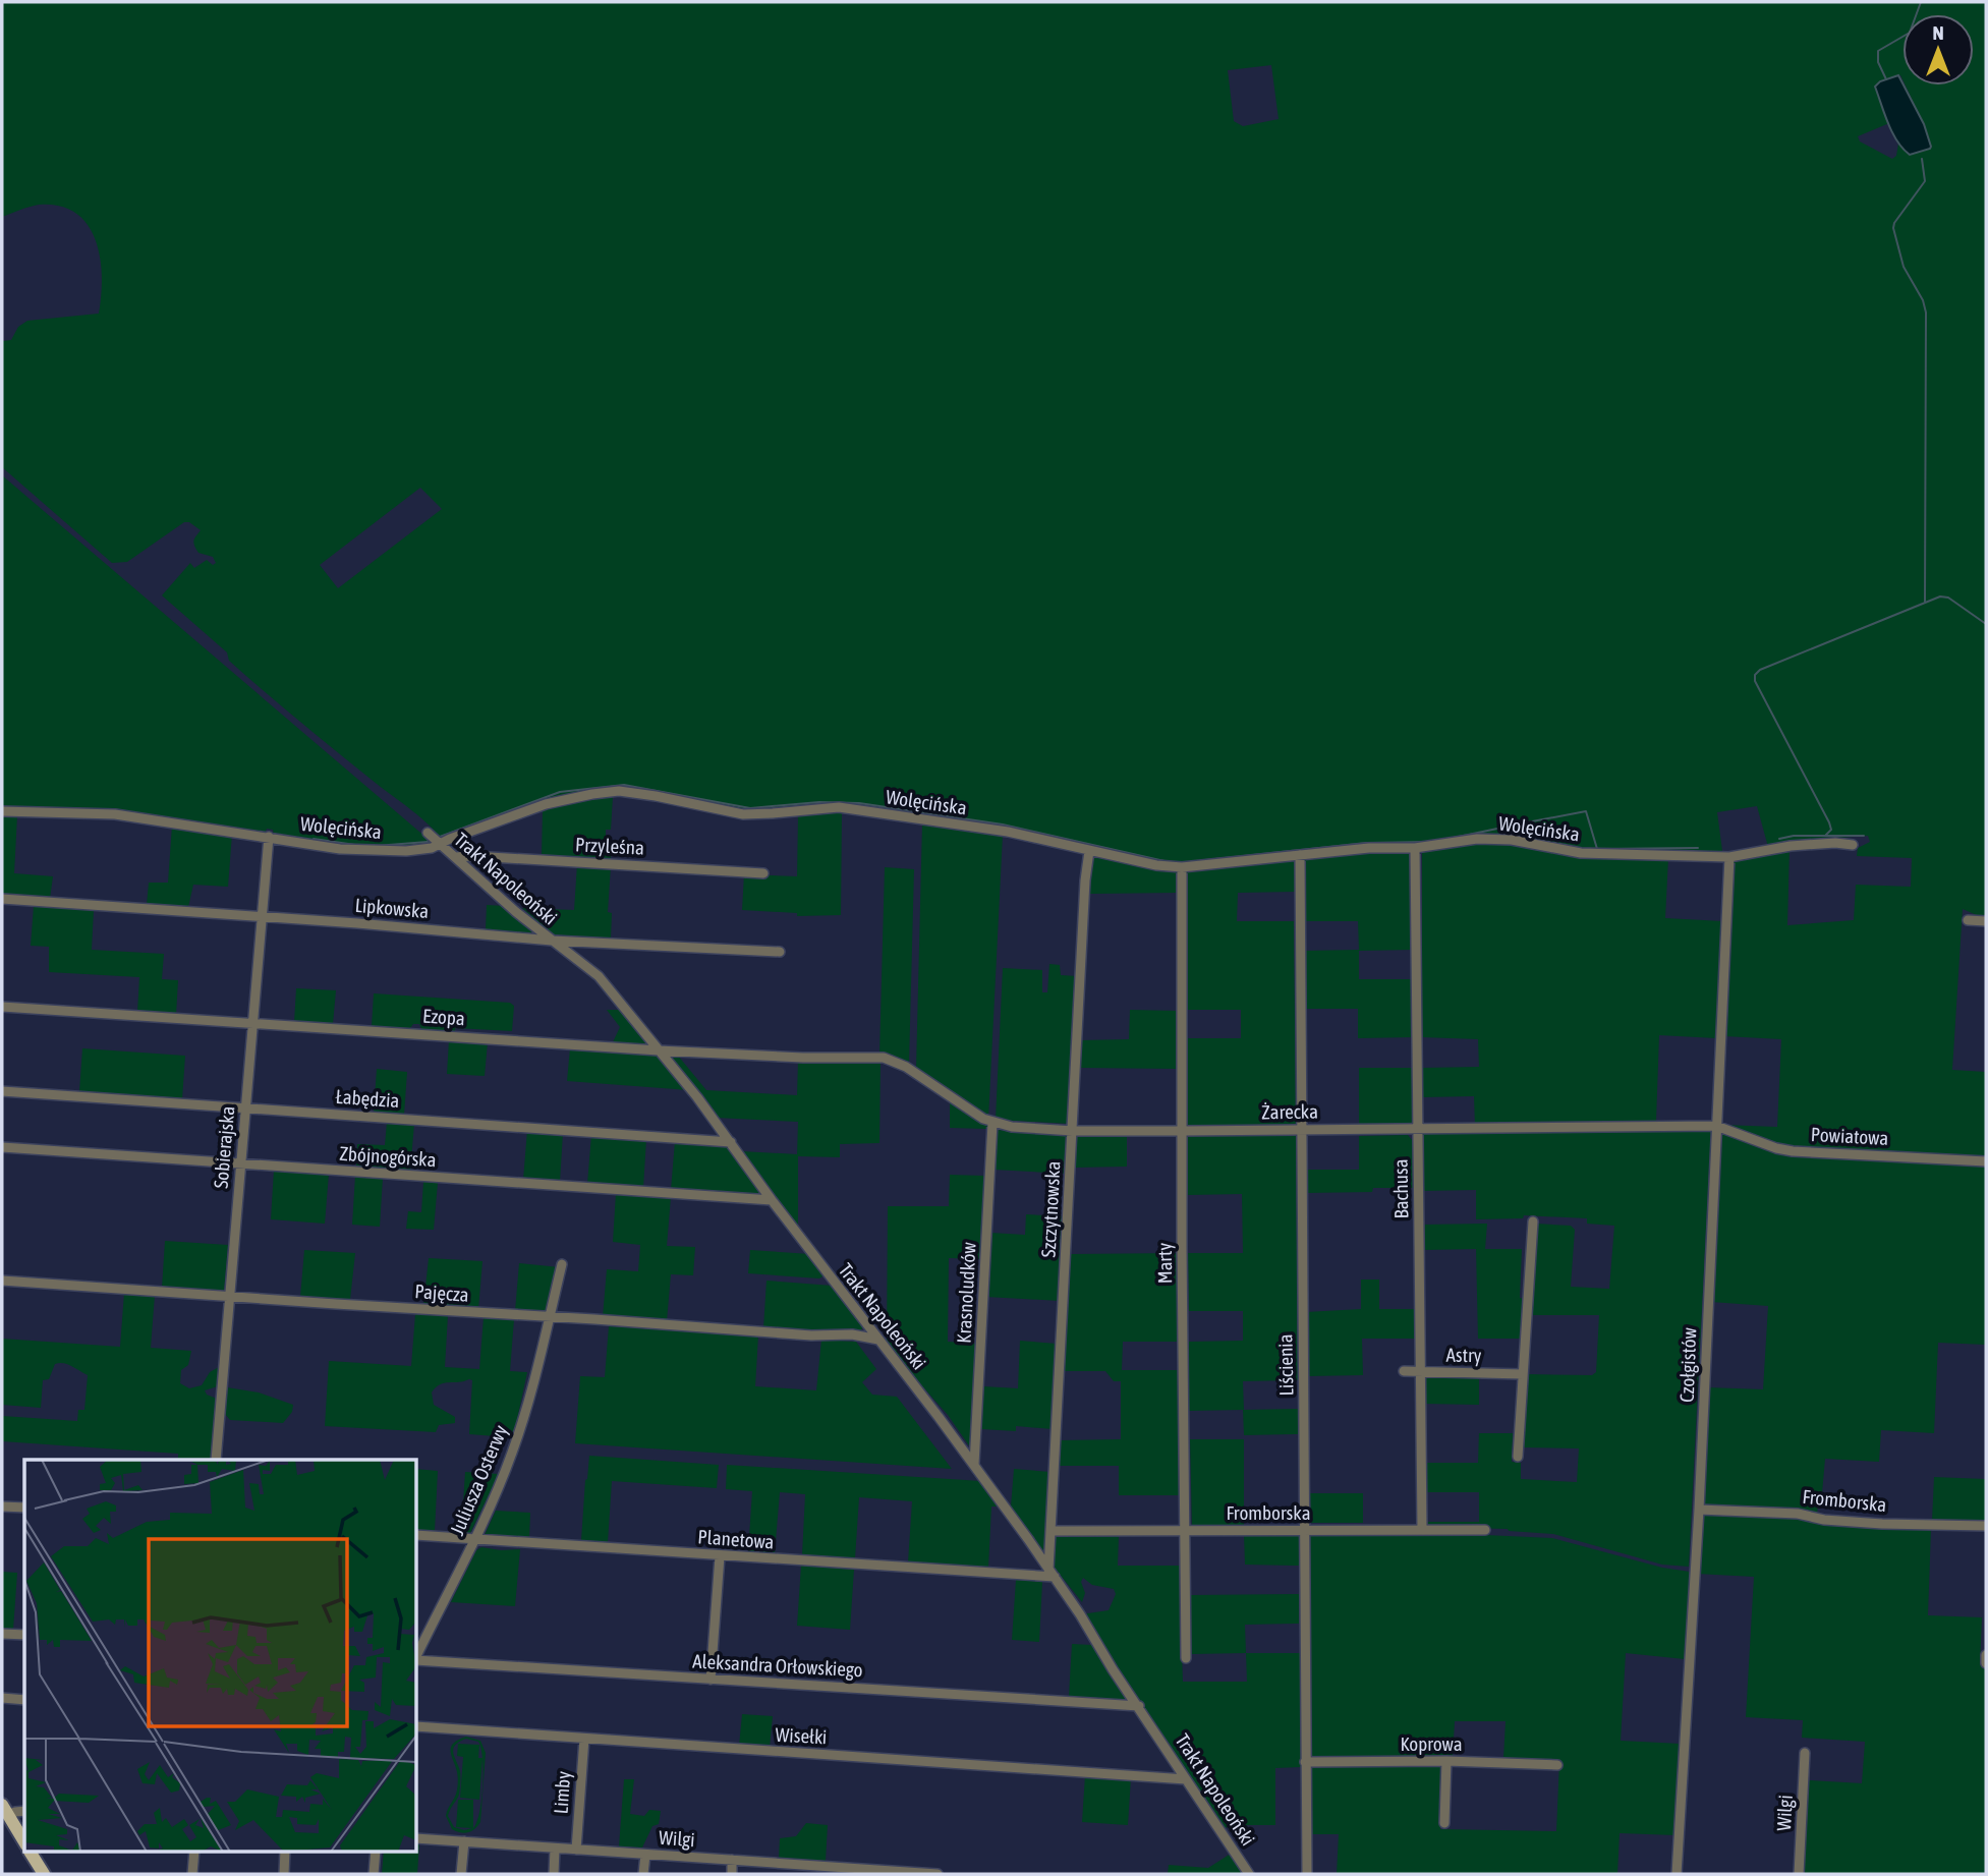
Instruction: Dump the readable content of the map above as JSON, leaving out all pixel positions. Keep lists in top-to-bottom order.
{
  "streets": {
    "street": [
      "Wolęcińska",
      "Przyleśna",
      "Trakt Napoleoński",
      "Lipkowska",
      "Ezopa",
      "Łabędzia",
      "Żarecka",
      "Powiatowa",
      "Sobierajska",
      "Zbójnogórska",
      "Bachusa",
      "Szczytnowska",
      "Marty",
      "Pajęcza",
      "Krasnoludków",
      "Astry",
      "Liścienia",
      "Czołgistów",
      "Juliusza Osterwy",
      "Fromborska",
      "Planetowa",
      "Aleksandra Orłowskiego",
      "Wisełki",
      "Koprowa",
      "Limby",
      "Wilgi"
    ]
  },
  "crossings": [
    ["Wolęcińska", "Trakt Napoleoński"],
    ["Wolęcińska", "Sobierajska"],
    ["Wolęcińska", "Bachusa"],
    ["Wolęcińska", "Szczytnowska"],
    ["Wolęcińska", "Marty"],
    ["Wolęcińska", "Liścienia"],
    ["Wolęcińska", "Czołgistów"],
    ["Przyleśna", "Trakt Napoleoński"],
    ["Trakt Napoleoński", "Lipkowska"],
    ["Trakt Napoleoński", "Ezopa"],
    ["Trakt Napoleoński", "Łabędzia"],
    ["Trakt Napoleoński", "Zbójnogórska"],
    ["Trakt Napoleoński", "Szczytnowska"],
    ["Trakt Napoleoński", "Pajęcza"],
    ["Trakt Napoleoński", "Krasnoludków"],
    ["Trakt Napoleoński", "Planetowa"],
    ["Trakt Napoleoński", "Aleksandra Orłowskiego"],
    ["Trakt Napoleoński", "Wisełki"],
    ["Lipkowska", "Sobierajska"],
    ["Ezopa", "Żarecka"],
    ["Ezopa", "Sobierajska"],
    ["Łabędzia", "Sobierajska"],
    ["Żarecka", "Powiatowa"],
    ["Żarecka", "Bachusa"],
    ["Żarecka", "Szczytnowska"],
    ["Żarecka", "Marty"],
    ["Żarecka", "Krasnoludków"],
    ["Żarecka", "Liścienia"],
    ["Żarecka", "Czołgistów"],
    ["Powiatowa", "Czołgistów"],
    ["Sobierajska", "Zbójnogórska"],
    ["Sobierajska", "Pajęcza"],
    ["Bachusa", "Astry"],
    ["Bachusa", "Fromborska"],
    ["Szczytnowska", "Fromborska"],
    ["Szczytnowska", "Planetowa"],
    ["Marty", "Fromborska"],
    ["Pajęcza", "Juliusza Osterwy"],
    ["Liścienia", "Fromborska"],
    ["Liścienia", "Koprowa"],
    ["Czołgistów", "Fromborska"],
    ["Juliusza Osterwy", "Planetowa"],
    ["Wisełki", "Limby"],
    ["Limby", "Wilgi"]
  ],
  "north": "top"
}
